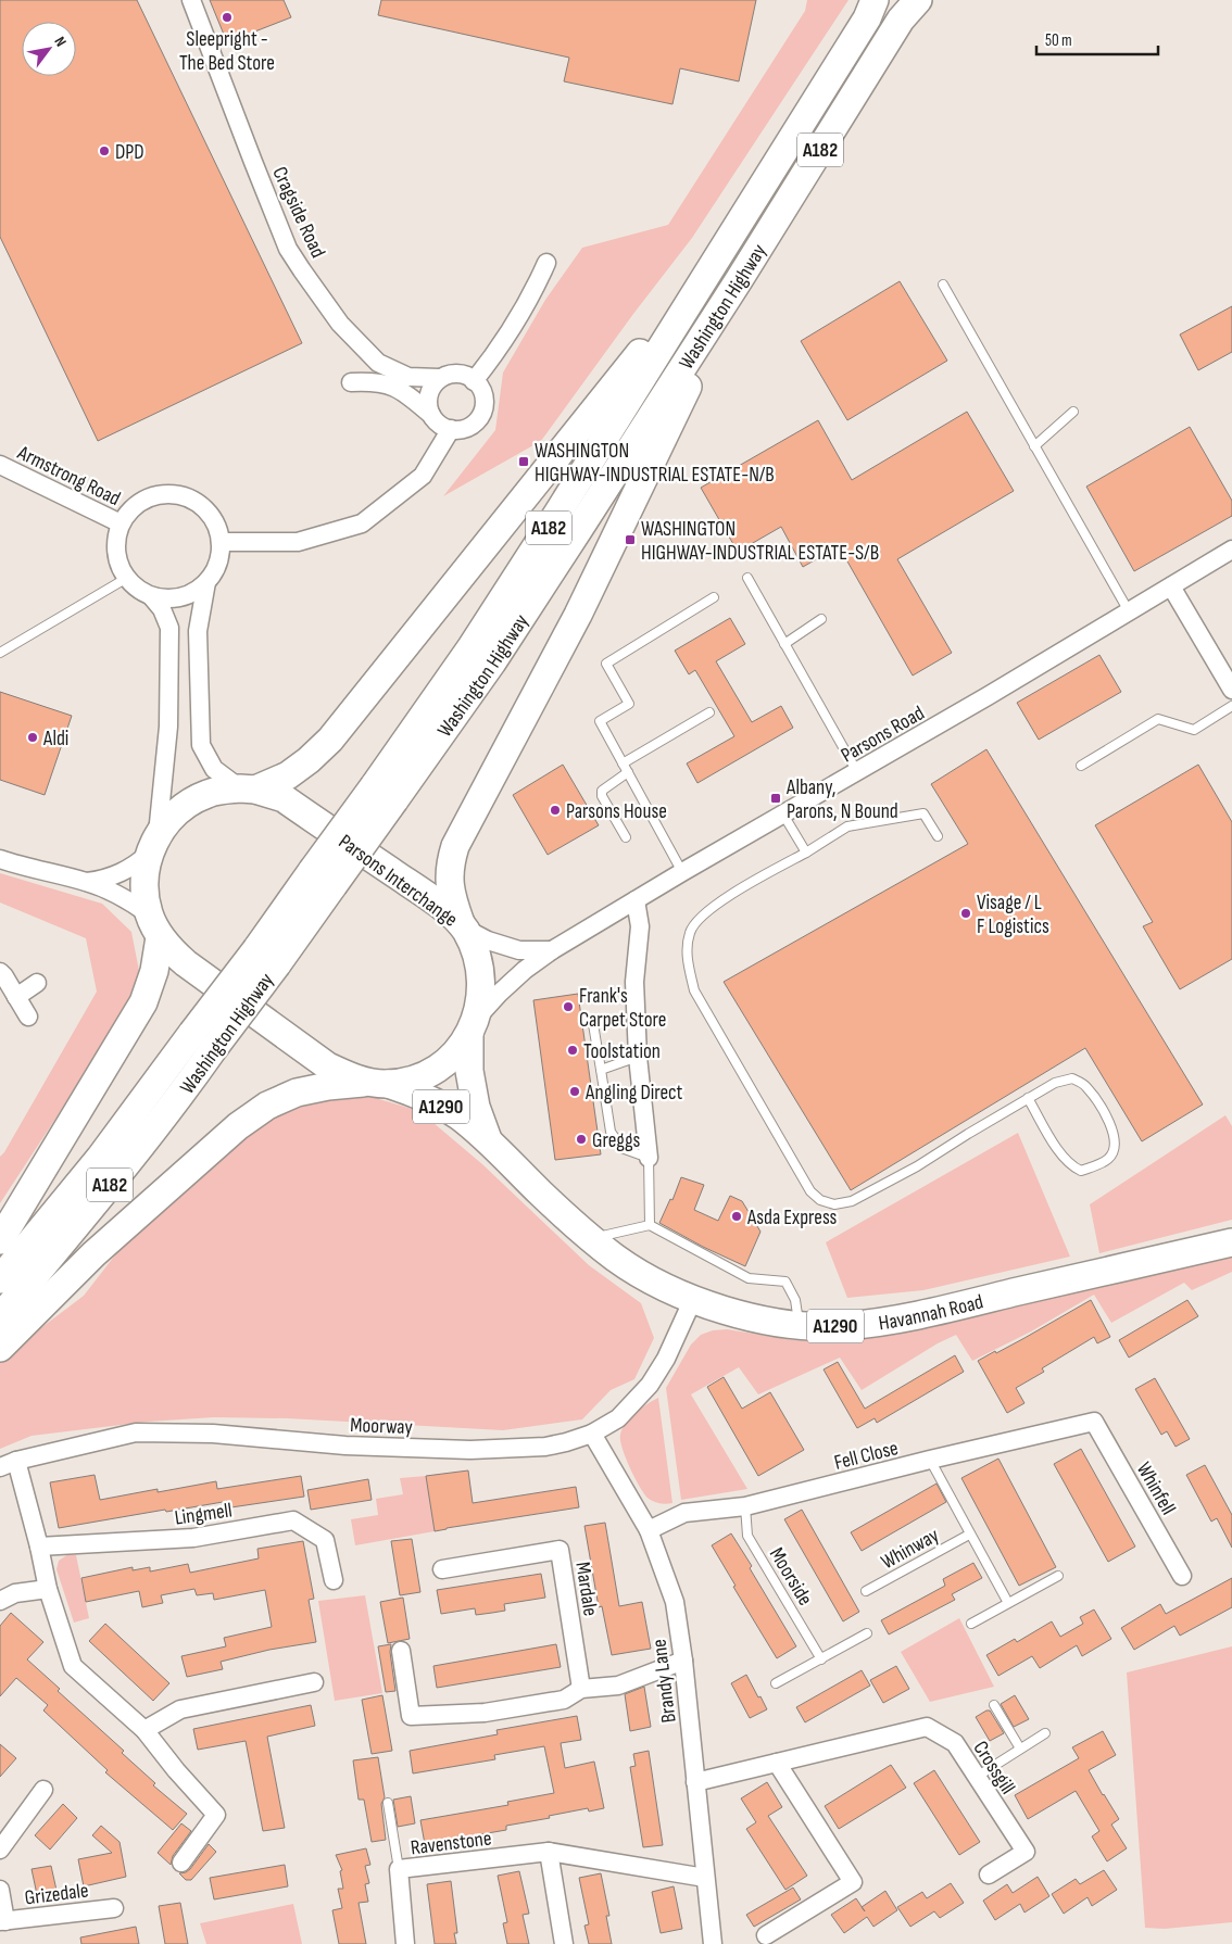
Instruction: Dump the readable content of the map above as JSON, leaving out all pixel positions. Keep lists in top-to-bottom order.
{
  "streets": {
    "main road": [
      "A182",
      "Washington Highway",
      "Parsons Interchange",
      "A1290",
      "Havannah Road"
    ],
    "street": [
      "Cragside Road",
      "Armstrong Road",
      "Parsons Road",
      "Moorway",
      "Fell Close",
      "Whinfell",
      "Lingmell",
      "Mardale",
      "Brandy Lane",
      "Crossgill",
      "Ravenstone",
      "Grizedale"
    ],
    "lane": ["Whinway", "Moorside"]
  },
  "crossings": [
    ["Parsons Road", "Parsons Interchange"],
    ["Parsons Road", "Havannah Road"],
    ["Parsons Interchange", "Havannah Road"],
    ["Havannah Road", "Moorway"],
    ["Moorway", "Brandy Lane"],
    ["Fell Close", "Whinfell"],
    ["Fell Close", "Whinway"],
    ["Fell Close", "Moorside"],
    ["Fell Close", "Brandy Lane"],
    ["Brandy Lane", "Crossgill"],
    ["Brandy Lane", "Ravenstone"]
  ],
  "places": {
    "other": [
      "Sleepright - The Bed Store",
      "DPD",
      "Aldi",
      "Parsons House",
      "Visage / L F Logistics",
      "Frank's Carpet Store",
      "Toolstation",
      "Angling Direct",
      "Greggs",
      "Asda Express"
    ],
    "transit": ["WASHINGTON HIGHWAY-INDUSTRIAL ESTATE-N/B", "WASHINGTON HIGHWAY-INDUSTRIAL ESTATE-S/B", "Albany, Parons, N Bound"]
  },
  "scale_bar": "50 m",
  "north": "top right"
}
